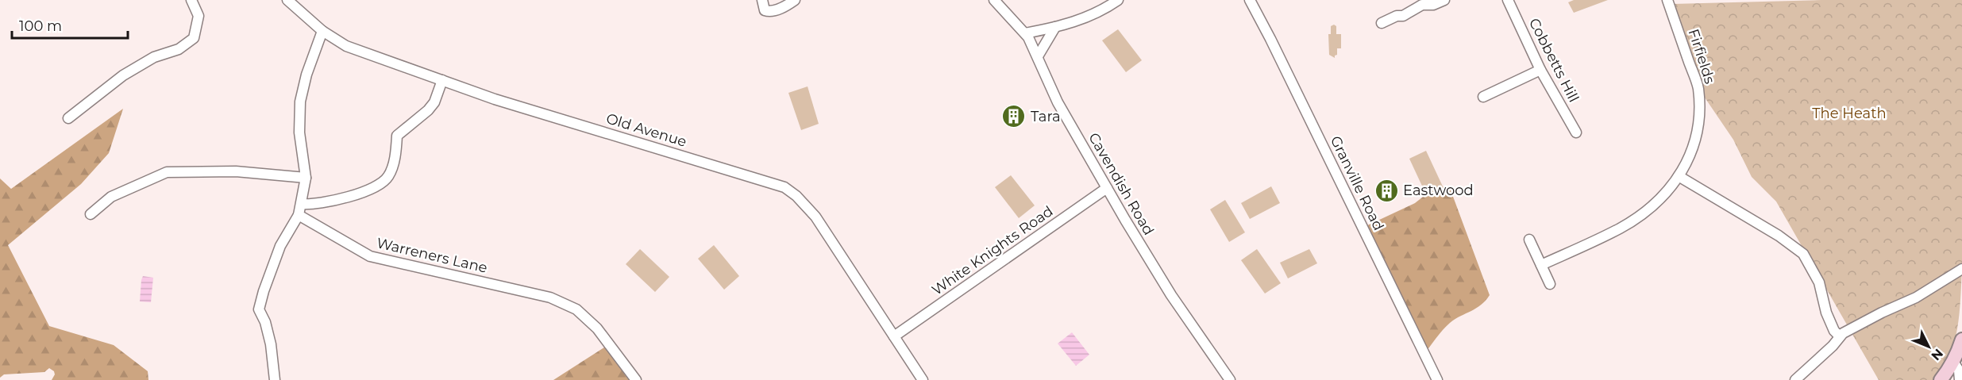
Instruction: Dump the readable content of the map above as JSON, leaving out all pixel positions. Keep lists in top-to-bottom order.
{
  "streets": {
    "street": [
      "Firfields",
      "Cobbetts Hill",
      "Old Avenue",
      "Granville Road",
      "Cavendish Road",
      "White Knights Road",
      "Warreners Lane"
    ]
  },
  "crossings": [
    ["Old Avenue", "White Knights Road"],
    ["Cavendish Road", "White Knights Road"]
  ],
  "parks": ["The Heath"],
  "places": {
    "building": ["Tara", "Eastwood"]
  },
  "scale_bar": "100 m",
  "north": "bottom right"
}
